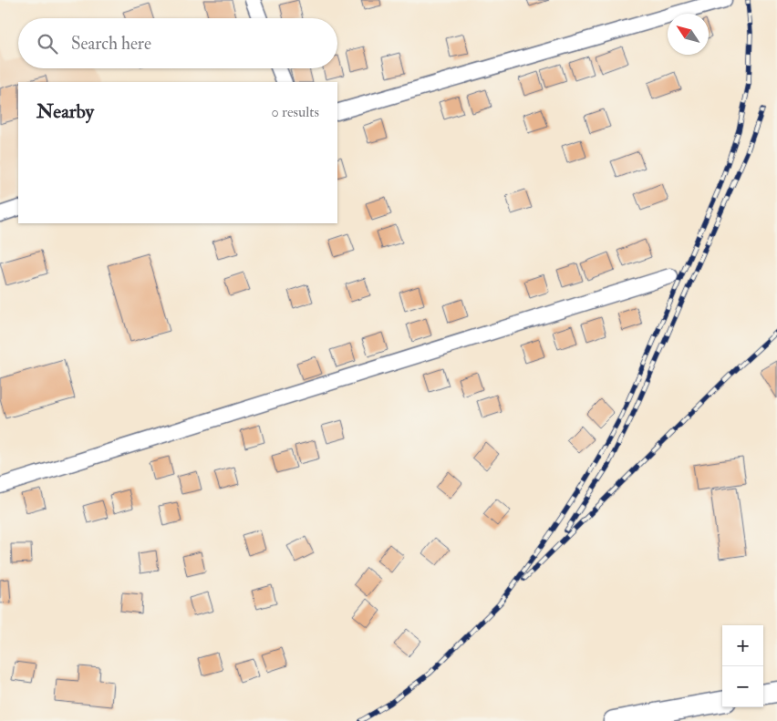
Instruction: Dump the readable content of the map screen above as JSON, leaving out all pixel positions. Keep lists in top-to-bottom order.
{
  "north": "top left",
  "page": {
    "search": "Search here",
    "heading": ["Nearby", "0 results"],
    "map_buttons": ["+", "−"]
  }
}
